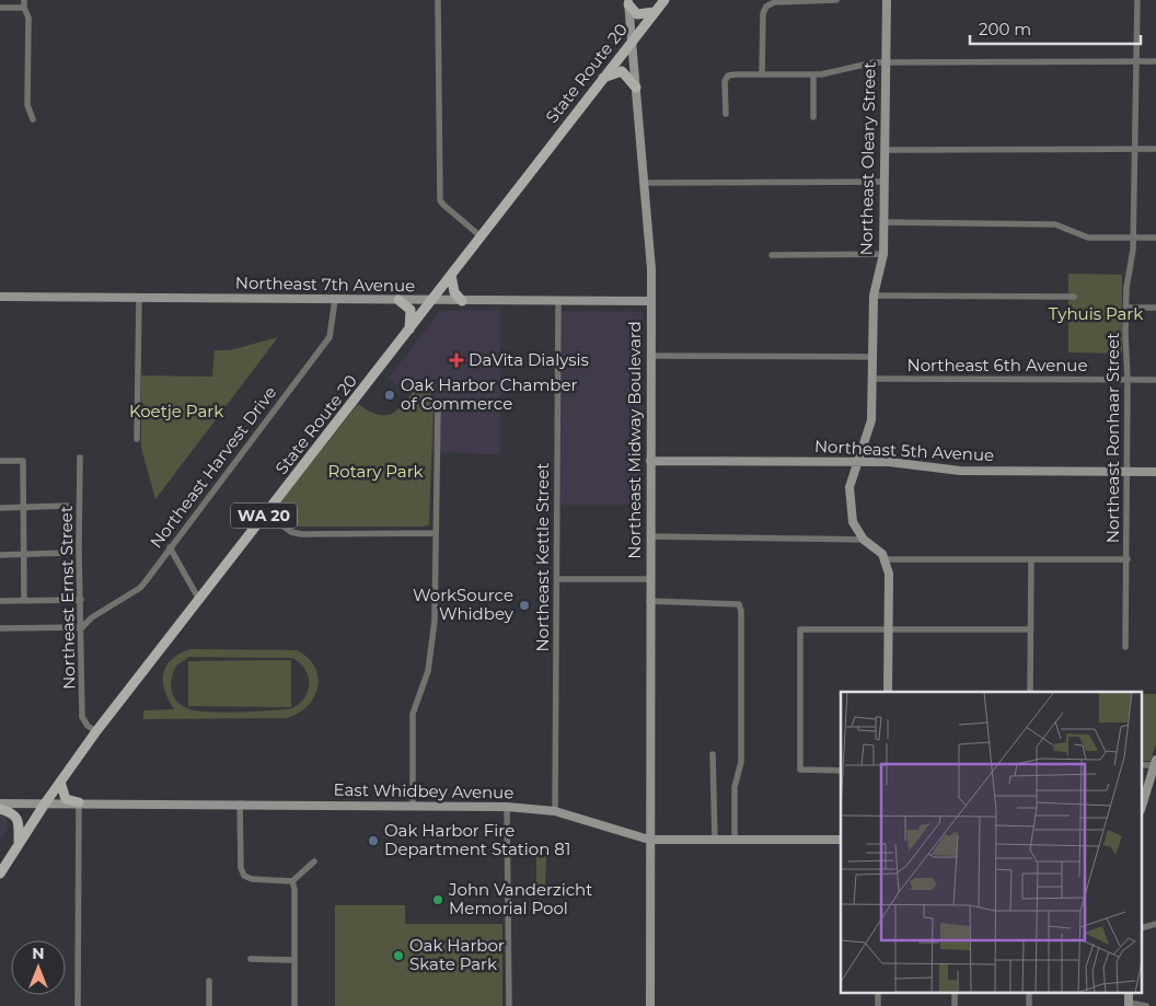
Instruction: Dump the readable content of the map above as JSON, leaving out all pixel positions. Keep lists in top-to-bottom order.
{
  "streets": {
    "main road": ["State Route 20", "WA 20"],
    "street": [
      "Northeast Oleary Street",
      "Northeast 7th Avenue",
      "Northeast 6th Avenue",
      "Northeast Ronhaar Street",
      "Northeast Midway Boulevard",
      "Northeast 5th Avenue",
      "Northeast Harvest Drive",
      "Northeast Kettle Street",
      "Northeast Ernst Street",
      "East Whidbey Avenue"
    ]
  },
  "crossings": [
    ["State Route 20", "Northeast 7th Avenue"],
    ["State Route 20", "Northeast Midway Boulevard"],
    ["State Route 20", "Northeast Ernst Street"],
    ["State Route 20", "East Whidbey Avenue"],
    ["Northeast Oleary Street", "Northeast 6th Avenue"],
    ["Northeast Oleary Street", "Northeast 5th Avenue"],
    ["Northeast 7th Avenue", "Northeast Midway Boulevard"],
    ["Northeast 7th Avenue", "Northeast Harvest Drive"],
    ["Northeast 7th Avenue", "Northeast Kettle Street"],
    ["Northeast 6th Avenue", "Northeast Ronhaar Street"],
    ["Northeast Ronhaar Street", "Northeast 5th Avenue"],
    ["Northeast Midway Boulevard", "Northeast 5th Avenue"],
    ["Northeast Midway Boulevard", "East Whidbey Avenue"],
    ["Northeast Harvest Drive", "Northeast Ernst Street"],
    ["Northeast Kettle Street", "East Whidbey Avenue"]
  ],
  "parks": ["Tyhuis Park", "Koetje Park", "Rotary Park"],
  "places": {
    "health": ["DaVita Dialysis"],
    "other": [
      "Oak Harbor Chamber of Commerce",
      "WorkSource Whidbey",
      "Oak Harbor Fire Department Station 81",
      "John Vanderzicht Memorial Pool",
      "Oak Harbor Skate Park"
    ]
  },
  "scale_bar": "200 m",
  "north": "top"
}
